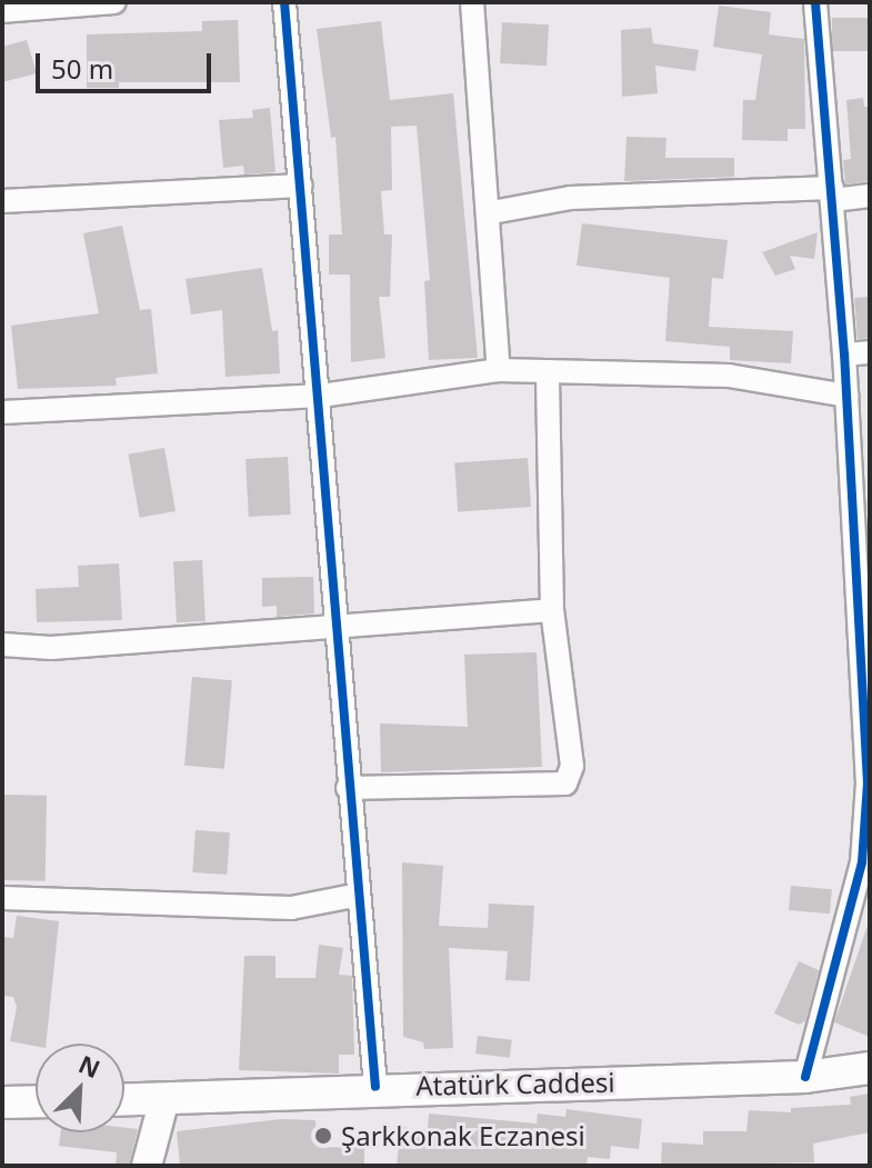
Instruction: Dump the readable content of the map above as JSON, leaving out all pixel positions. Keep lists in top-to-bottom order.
{
  "streets": {
    "main road": ["Atatürk Caddesi"]
  },
  "places": ["Şarkkonak Eczanesi"],
  "scale_bar": "50 m",
  "north": "top right"
}
